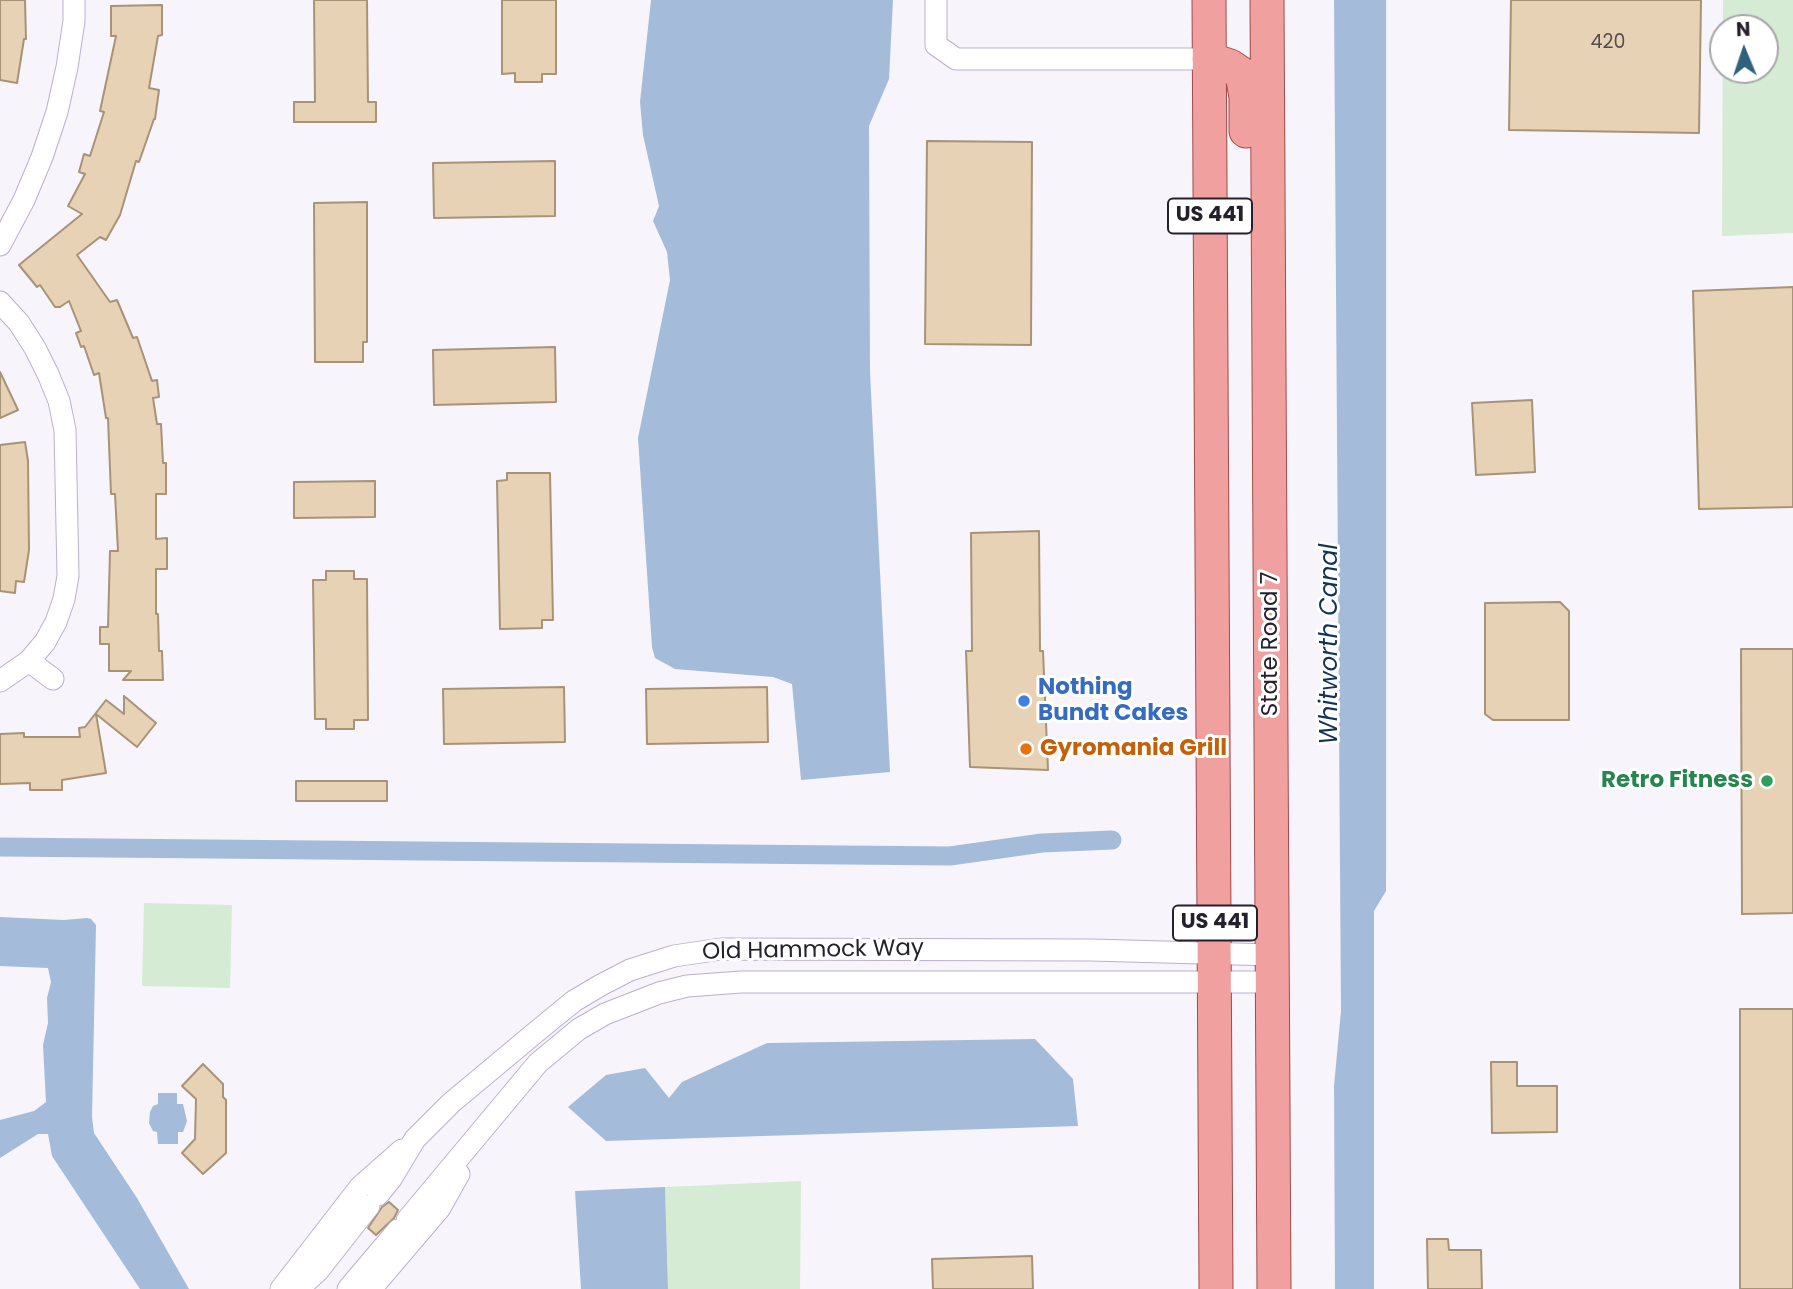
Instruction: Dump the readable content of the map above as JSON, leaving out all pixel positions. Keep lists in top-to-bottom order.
{
  "streets": {
    "main road": ["US 441", "State Road 7"],
    "street": ["Old Hammock Way"]
  },
  "crossings": [
    ["US 441", "Old Hammock Way"],
    ["State Road 7", "Old Hammock Way"]
  ],
  "water": ["Whitworth Canal"],
  "places": ["Nothing Bundt Cakes", "Gyromania Grill", "Retro Fitness"],
  "house_numbers": ["420"],
  "north": "top"
}
